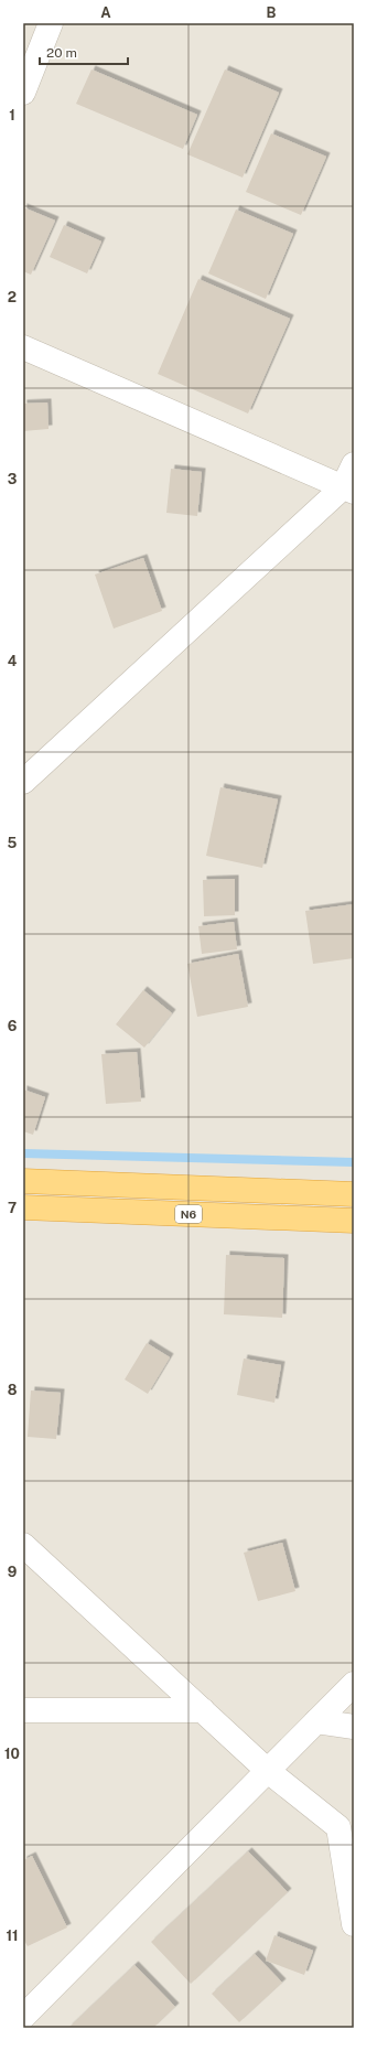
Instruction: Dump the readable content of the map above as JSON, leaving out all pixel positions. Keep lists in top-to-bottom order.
{
  "streets": {
    "highway": ["N6"]
  },
  "scale_bar": "20 m",
  "grid": {
    "columns": ["A", "B"],
    "rows": [
      "1",
      "2",
      "3",
      "4",
      "5",
      "6",
      "7",
      "8",
      "9",
      "10",
      "11"
    ]
  }
}
